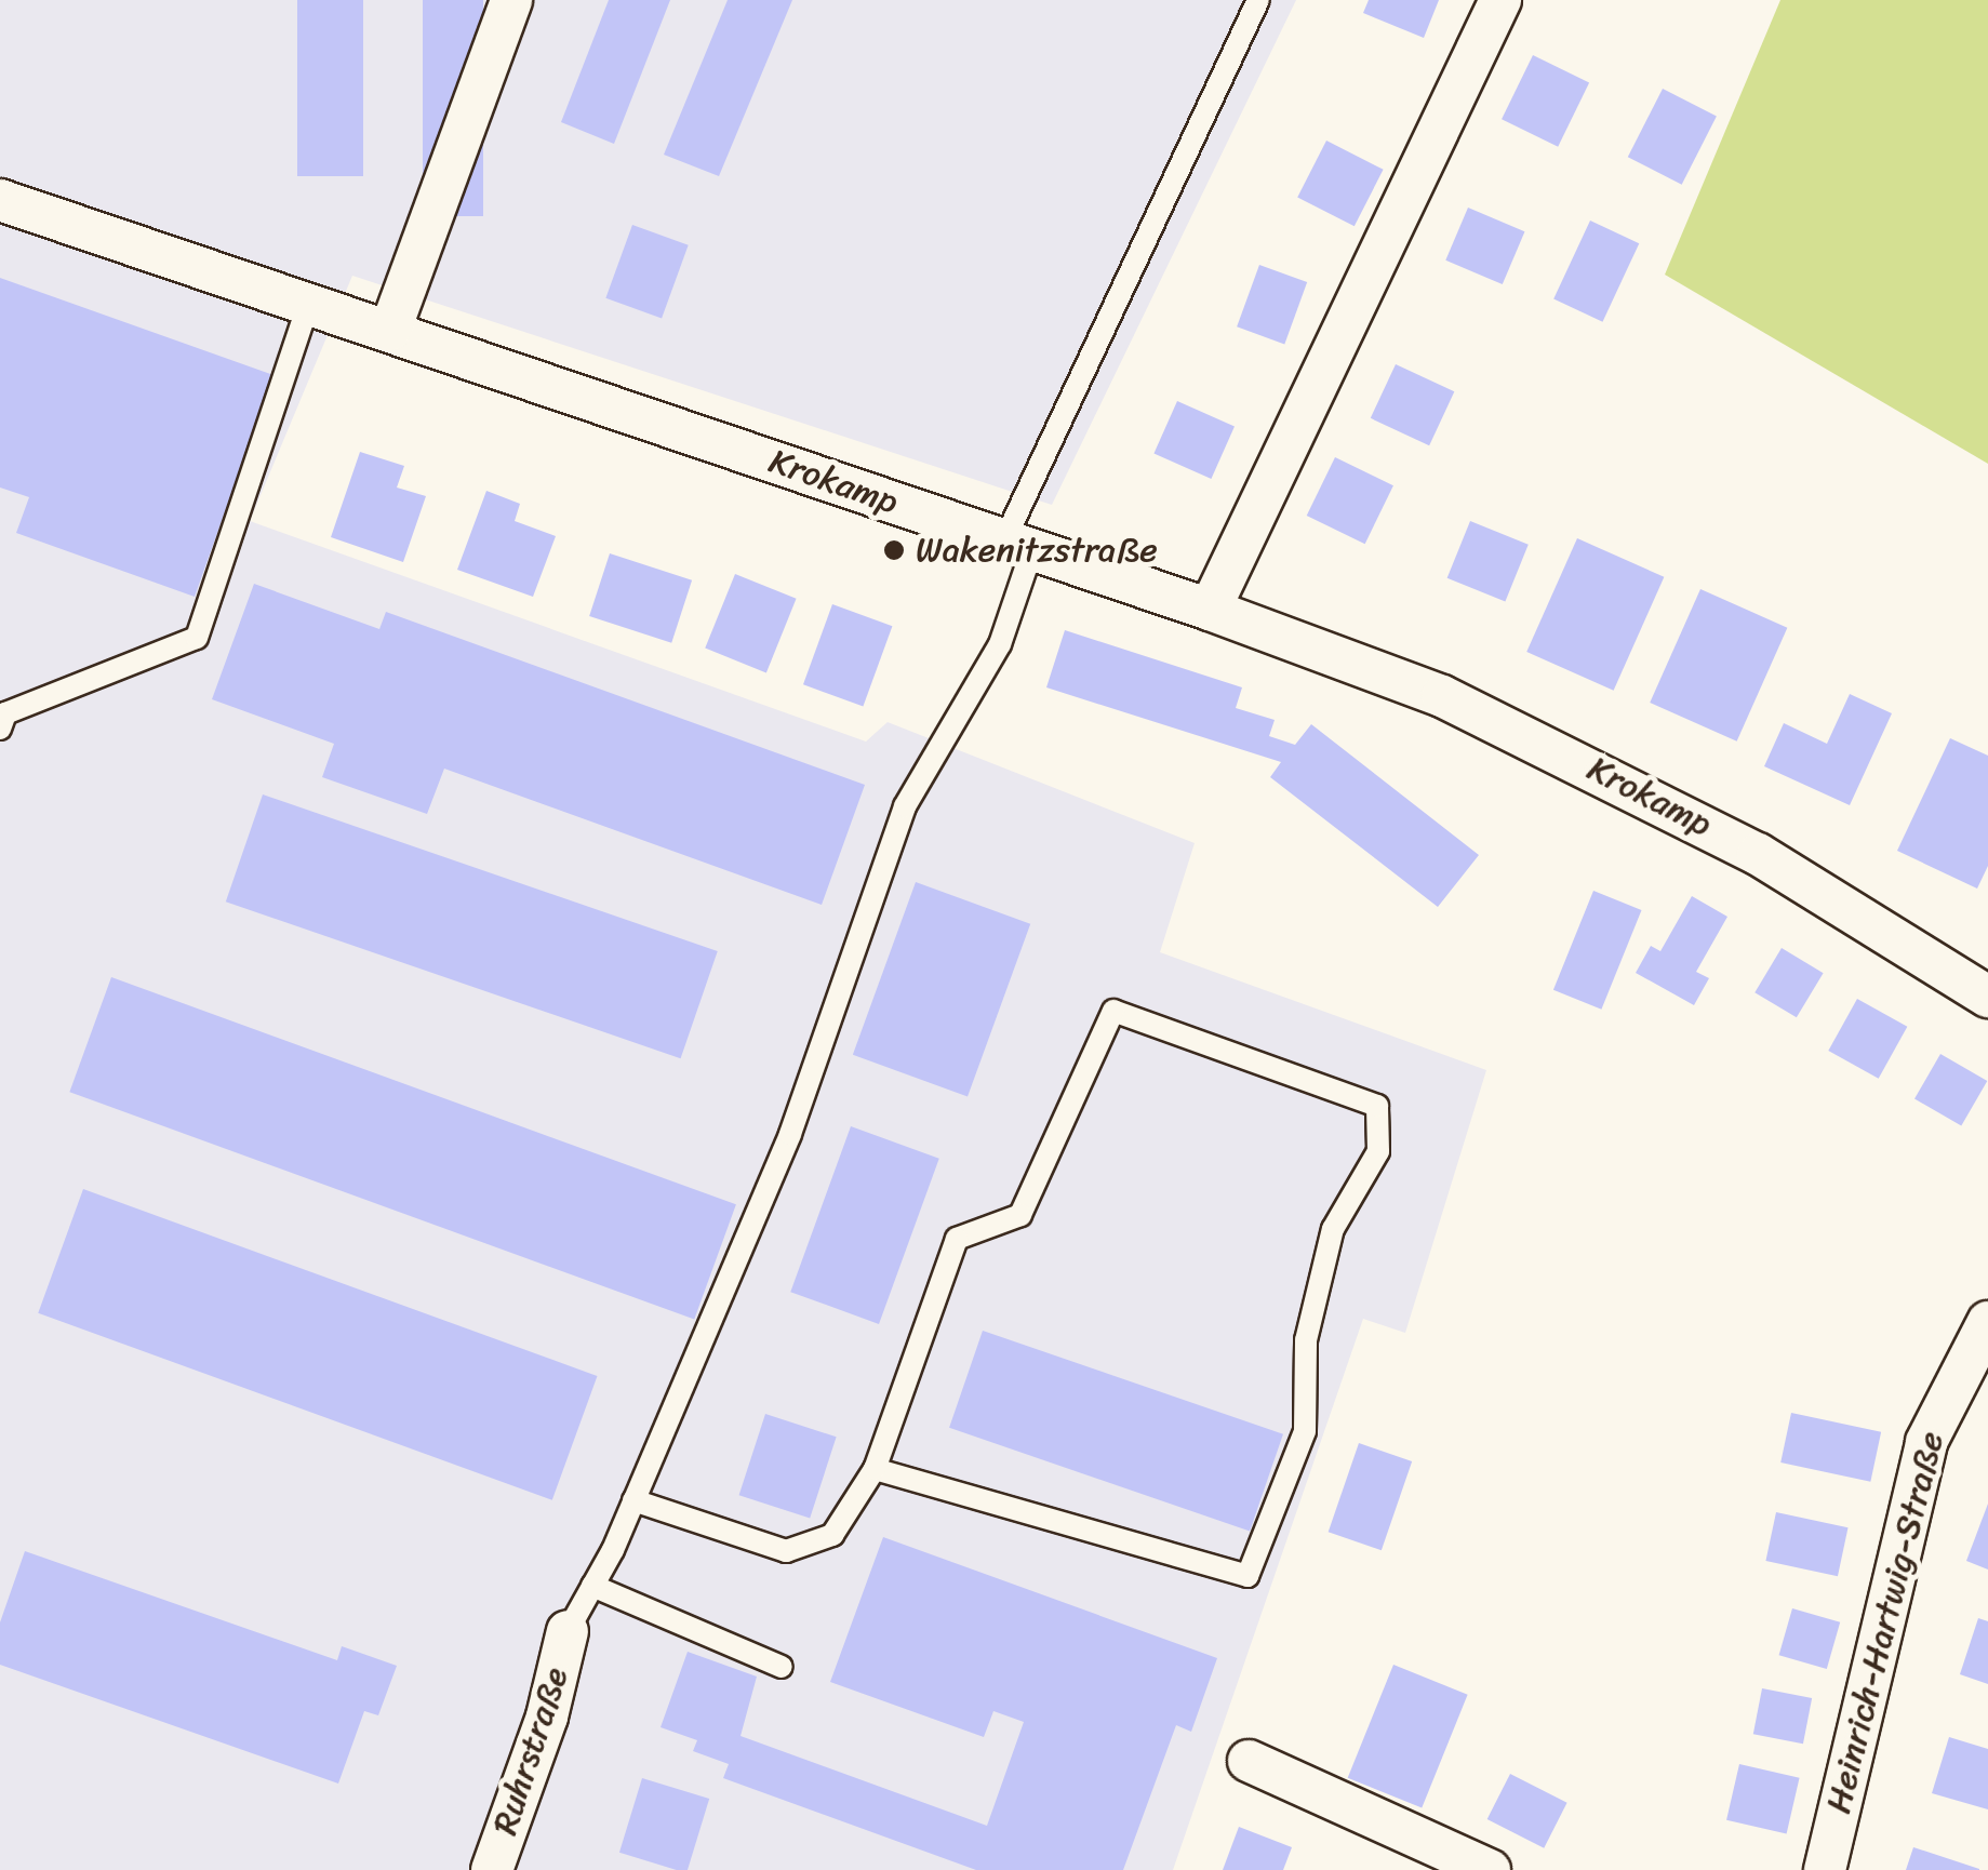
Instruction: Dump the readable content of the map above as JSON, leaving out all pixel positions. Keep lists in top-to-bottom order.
{
  "streets": {
    "street": ["Krokamp", "Heinrich-Hartwig-Straße", "Ruhrstraße"]
  },
  "places": ["Wakenitzstraße"]
}
